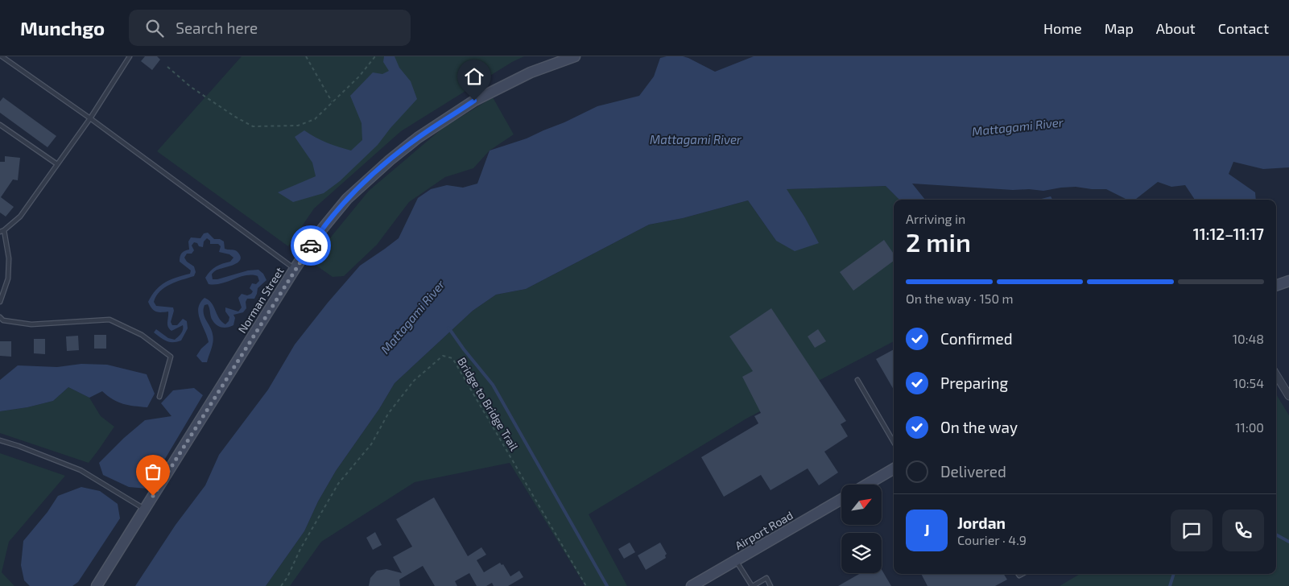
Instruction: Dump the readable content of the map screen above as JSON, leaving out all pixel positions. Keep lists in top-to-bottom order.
{
  "streets": {
    "street": ["Norman Street", "Airport Road"],
    "path": ["Bridge to Bridge Trail"]
  },
  "water": ["Mattagami River"],
  "north": "top right",
  "page": {
    "header": "Munchgo",
    "search": "Search here",
    "nav": [
      "Home",
      "Map",
      "About",
      "Contact"
    ],
    "heading": ["2 min", "Arriving in", "11:12–11:17"],
    "panel": ["Jordan", "Courier · 4.9"],
    "bar": "On the way · 150 m",
    "list": [
      ["Confirmed", "10:48"],
      ["Preparing", "10:54"],
      ["On the way", "11:00"],
      "Delivered"
    ],
    "round": "J"
  }
}
